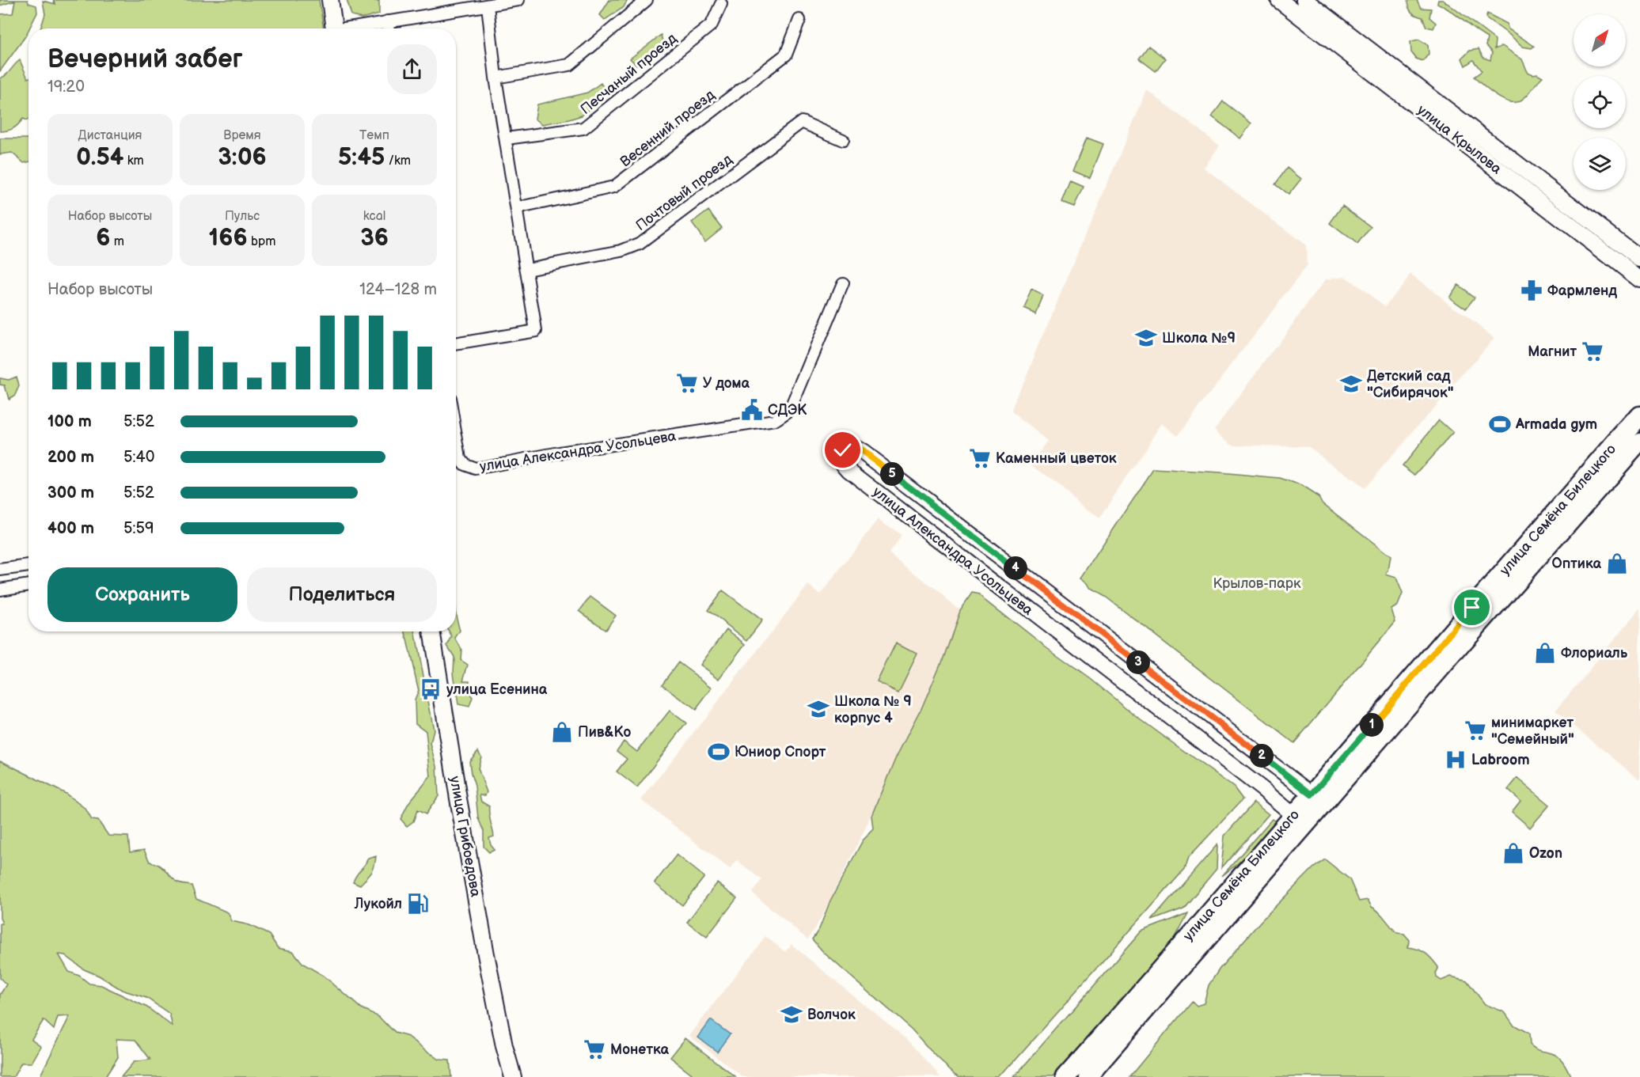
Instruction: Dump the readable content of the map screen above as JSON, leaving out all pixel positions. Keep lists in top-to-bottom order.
{
  "streets": {
    "main road": ["улица Крылова", "улица Семёна Билецкого", "улица Грибоедова"],
    "street": [
      "Песчаный проезд",
      "Весенний проезд",
      "Почтовый проезд",
      "улица Александра Усольцева"
    ]
  },
  "crossings": [
    ["улица Александра Усольцева", "улица Семёна Билецкого"]
  ],
  "parks": ["Крылов-парк"],
  "places": {
    "pharmacy": ["Фармленд"],
    "school or university": [
      "Школа №9",
      "Детский сад \"Сибирячок\"",
      "Школа № 9 корпус 4",
      "Волчок"
    ],
    "supermarket": [
      "Магнит",
      "У дома",
      "Каменный цветок",
      "минимаркет \"Семейный\"",
      "Монетка"
    ],
    "public building": ["СДЭК"],
    "sports": ["Armada gym", "Юниор Спорт"],
    "shop": [
      "Оптика",
      "Флориаль",
      "Пив&Ко",
      "Ozon"
    ],
    "bus stop": ["улица Есенина"],
    "hospital": ["Labroom"],
    "fuel station": ["Лукойл"]
  },
  "north": "top right",
  "page": {
    "heading": ["Вечерний забег", "19:20"],
    "stats": [
      ["Дистанция", "0.54 km"],
      ["Время", "3:06"],
      ["Темп", "5:45 /km"],
      ["Набор высоты", "6 m"],
      ["Пульс", "166 bpm"],
      ["kcal", "36"]
    ],
    "chart": ["Набор высоты", "124–128 m"],
    "list": [
      {
        "name": "100 m",
        "note": "5:52"
      },
      {
        "name": "200 m",
        "note": "5:40"
      },
      {
        "name": "300 m",
        "note": "5:52"
      },
      {
        "name": "400 m",
        "note": "5:59"
      }
    ],
    "pins": [
      "5",
      "4",
      "3",
      "1",
      "2"
    ],
    "buttons": ["Сохранить", "Поделиться"]
  }
}
